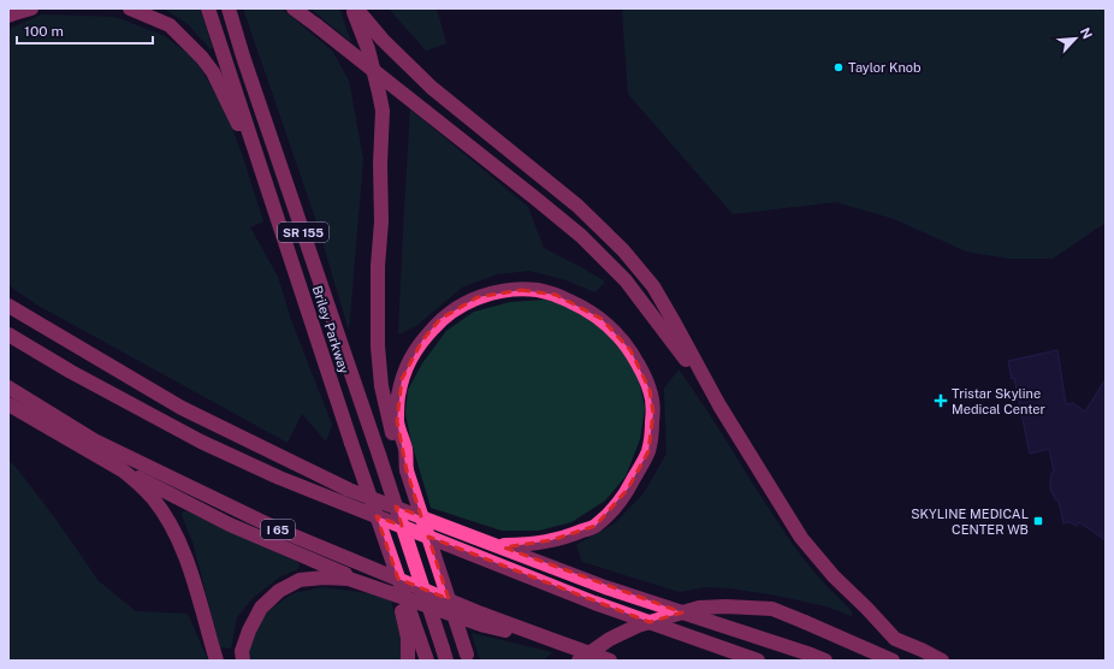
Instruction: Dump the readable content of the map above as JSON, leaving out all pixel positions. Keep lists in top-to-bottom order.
{
  "streets": {
    "highway": ["SR 155", "Briley Parkway", "I 65"]
  },
  "places": {
    "other": ["Taylor Knob"],
    "health": ["Tristar Skyline Medical Center"],
    "transit": ["SKYLINE MEDICAL CENTER WB"]
  },
  "scale_bar": "100 m",
  "north": "top right"
}
